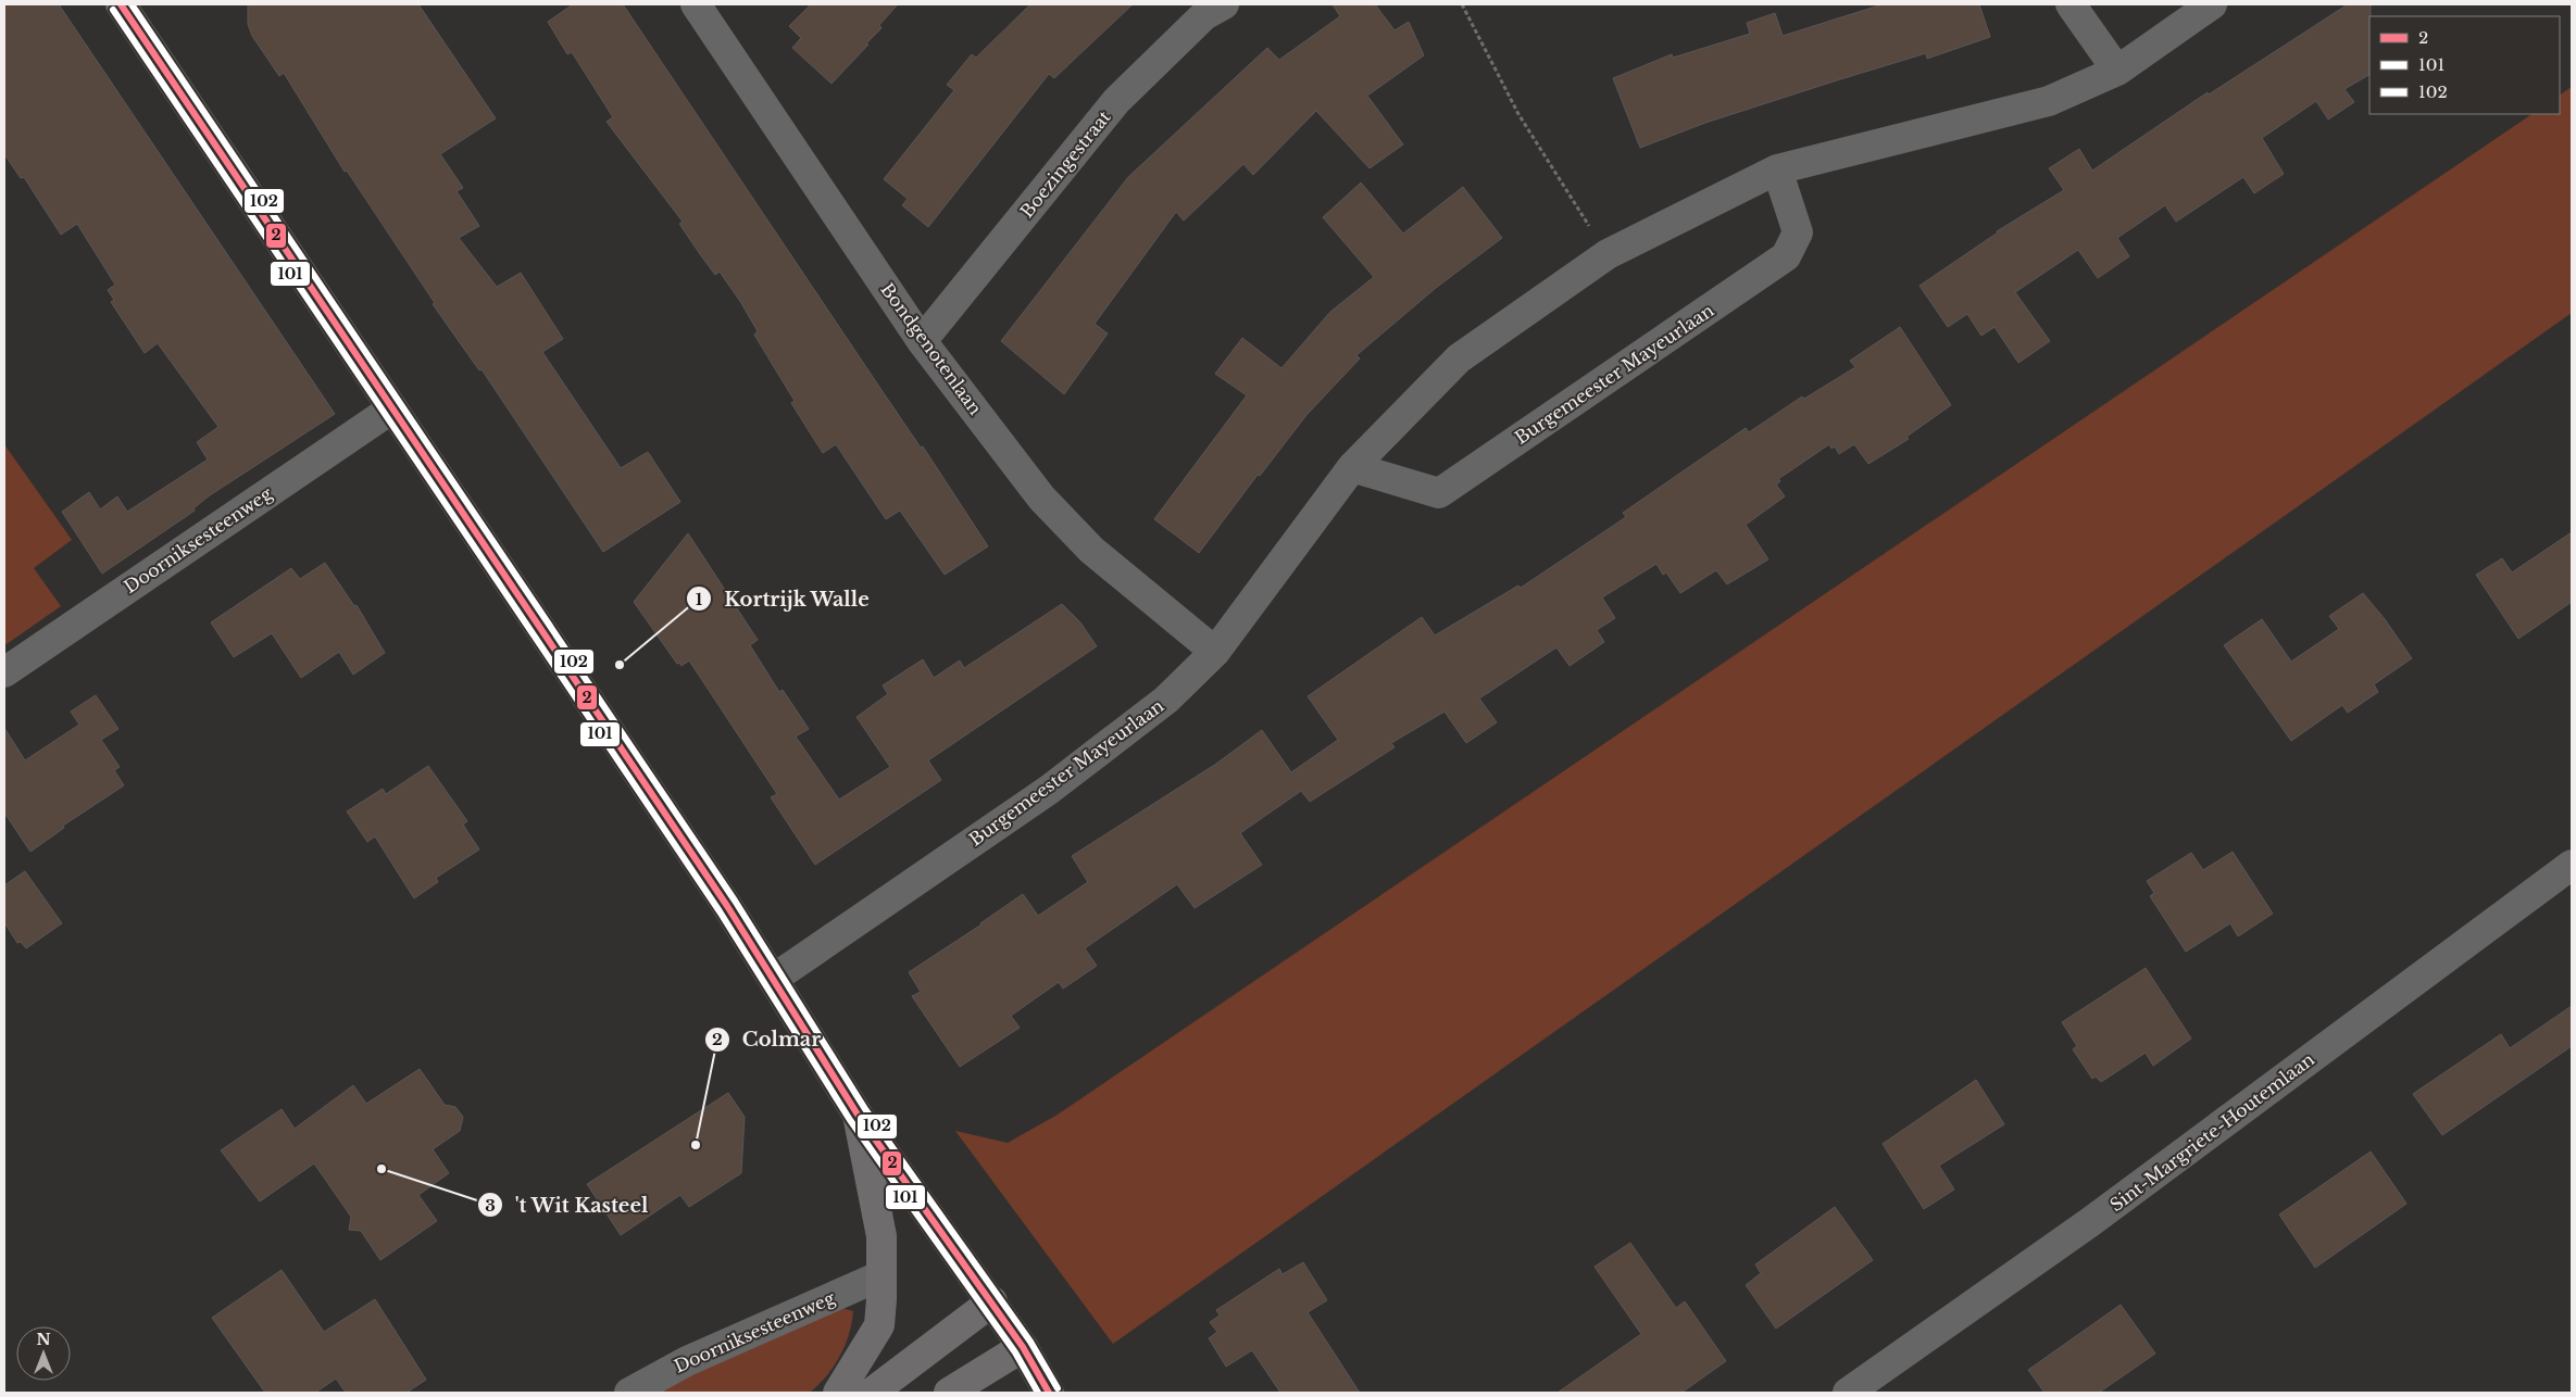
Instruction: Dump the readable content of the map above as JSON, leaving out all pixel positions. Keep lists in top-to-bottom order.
{
  "streets": {
    "street": [
      "Boezingestraat",
      "Bondgenotenlaan",
      "Burgemeester Mayeurlaan",
      "Doorniksesteenweg",
      "Sint-Margriete-Houtemlaan"
    ]
  },
  "crossings": [
    ["Boezingestraat", "Bondgenotenlaan"],
    ["Bondgenotenlaan", "Burgemeester Mayeurlaan"]
  ],
  "places": ["Kortrijk Walle", "Colmar", "'t Wit Kasteel"],
  "lines": ["transit line 2", "transit line 102", "transit line 101"],
  "legend": ["2", "101", "102"],
  "north": "top"
}
